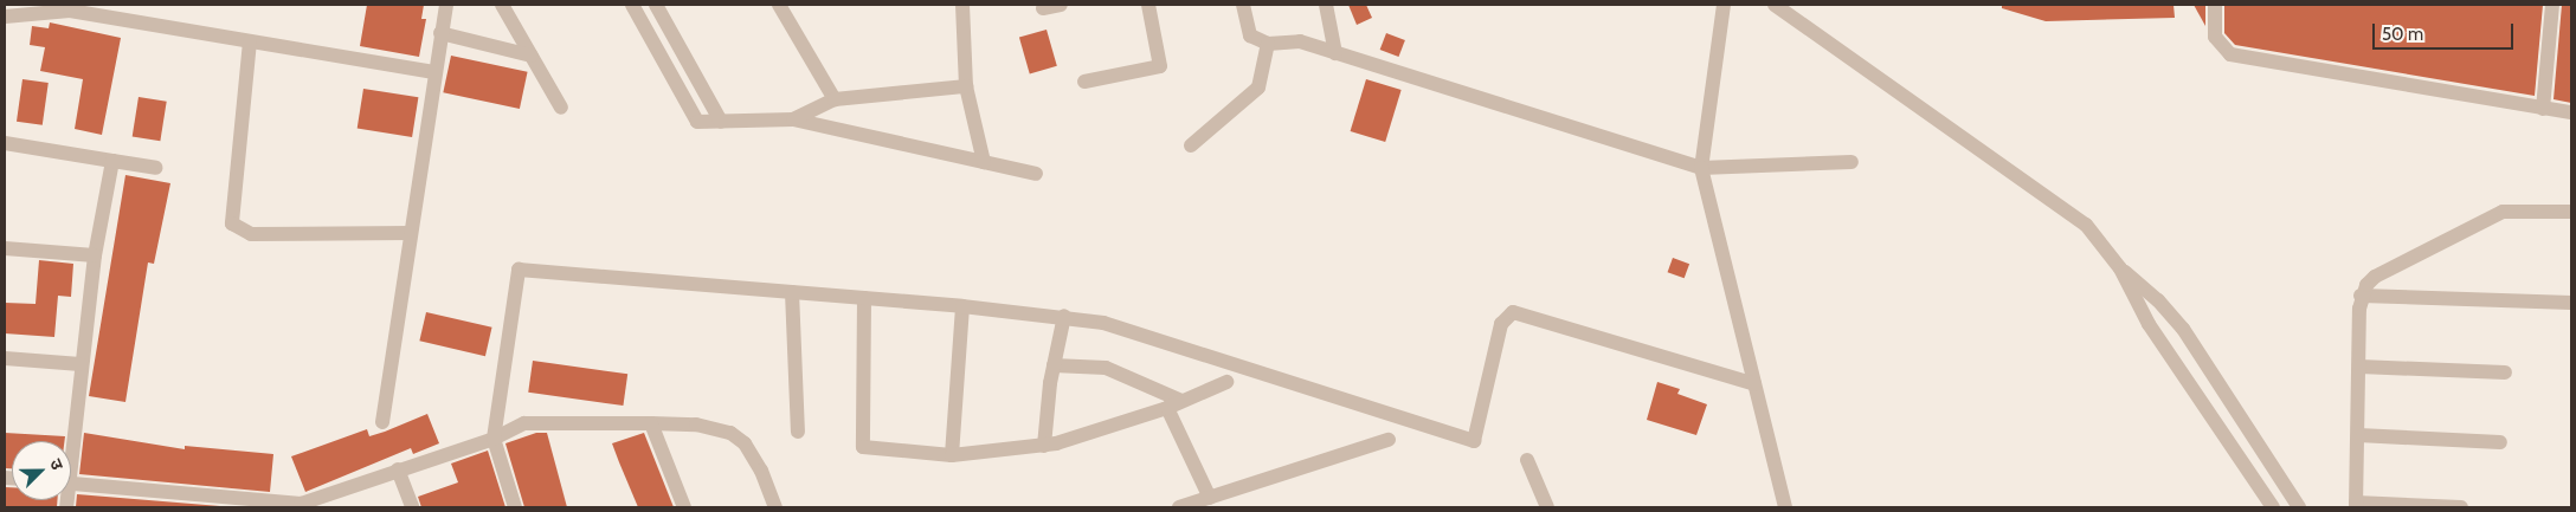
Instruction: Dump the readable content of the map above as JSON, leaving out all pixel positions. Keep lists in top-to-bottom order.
{
  "scale_bar": "50 m",
  "north": "top right"
}
